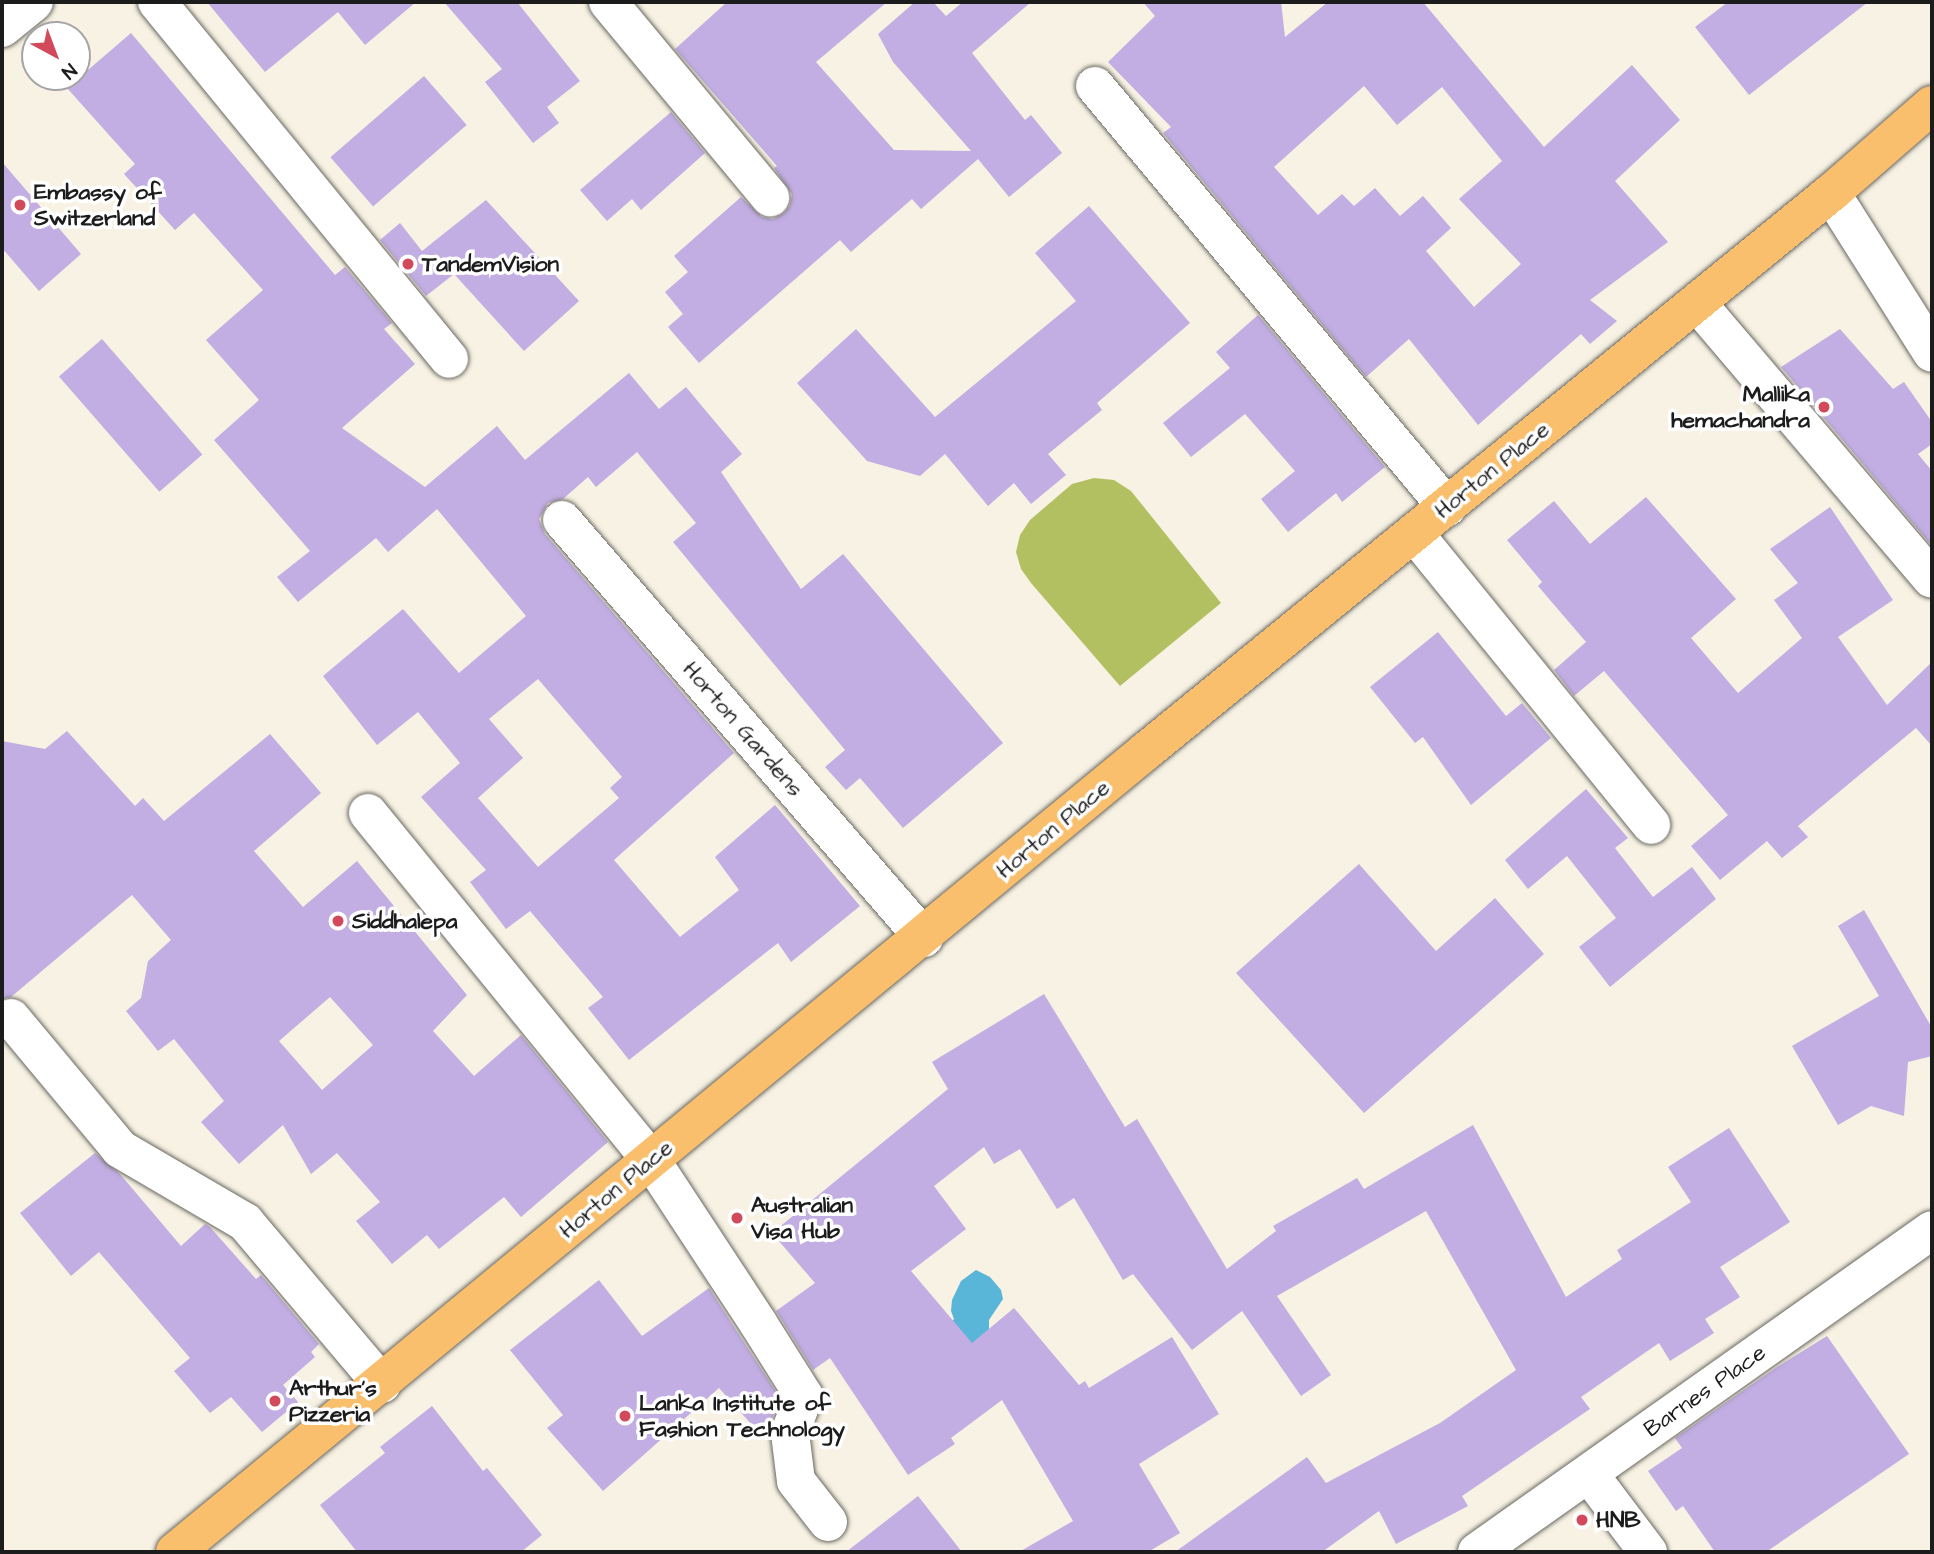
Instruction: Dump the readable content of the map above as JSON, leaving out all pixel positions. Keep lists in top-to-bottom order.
{
  "streets": {
    "highway": ["Horton Place"],
    "street": ["Horton Gardens", "Barnes Place"]
  },
  "crossings": [
    ["Horton Place", "Horton Gardens"]
  ],
  "places": [
    "Embassy of Switzerland",
    "TandemVision",
    "Mallika hemachandra",
    "Siddhalepa",
    "Australian Visa Hub",
    "Arthur's Pizzeria",
    "Lanka Institute of Fashion Technology",
    "HNB"
  ],
  "north": "bottom right"
}
